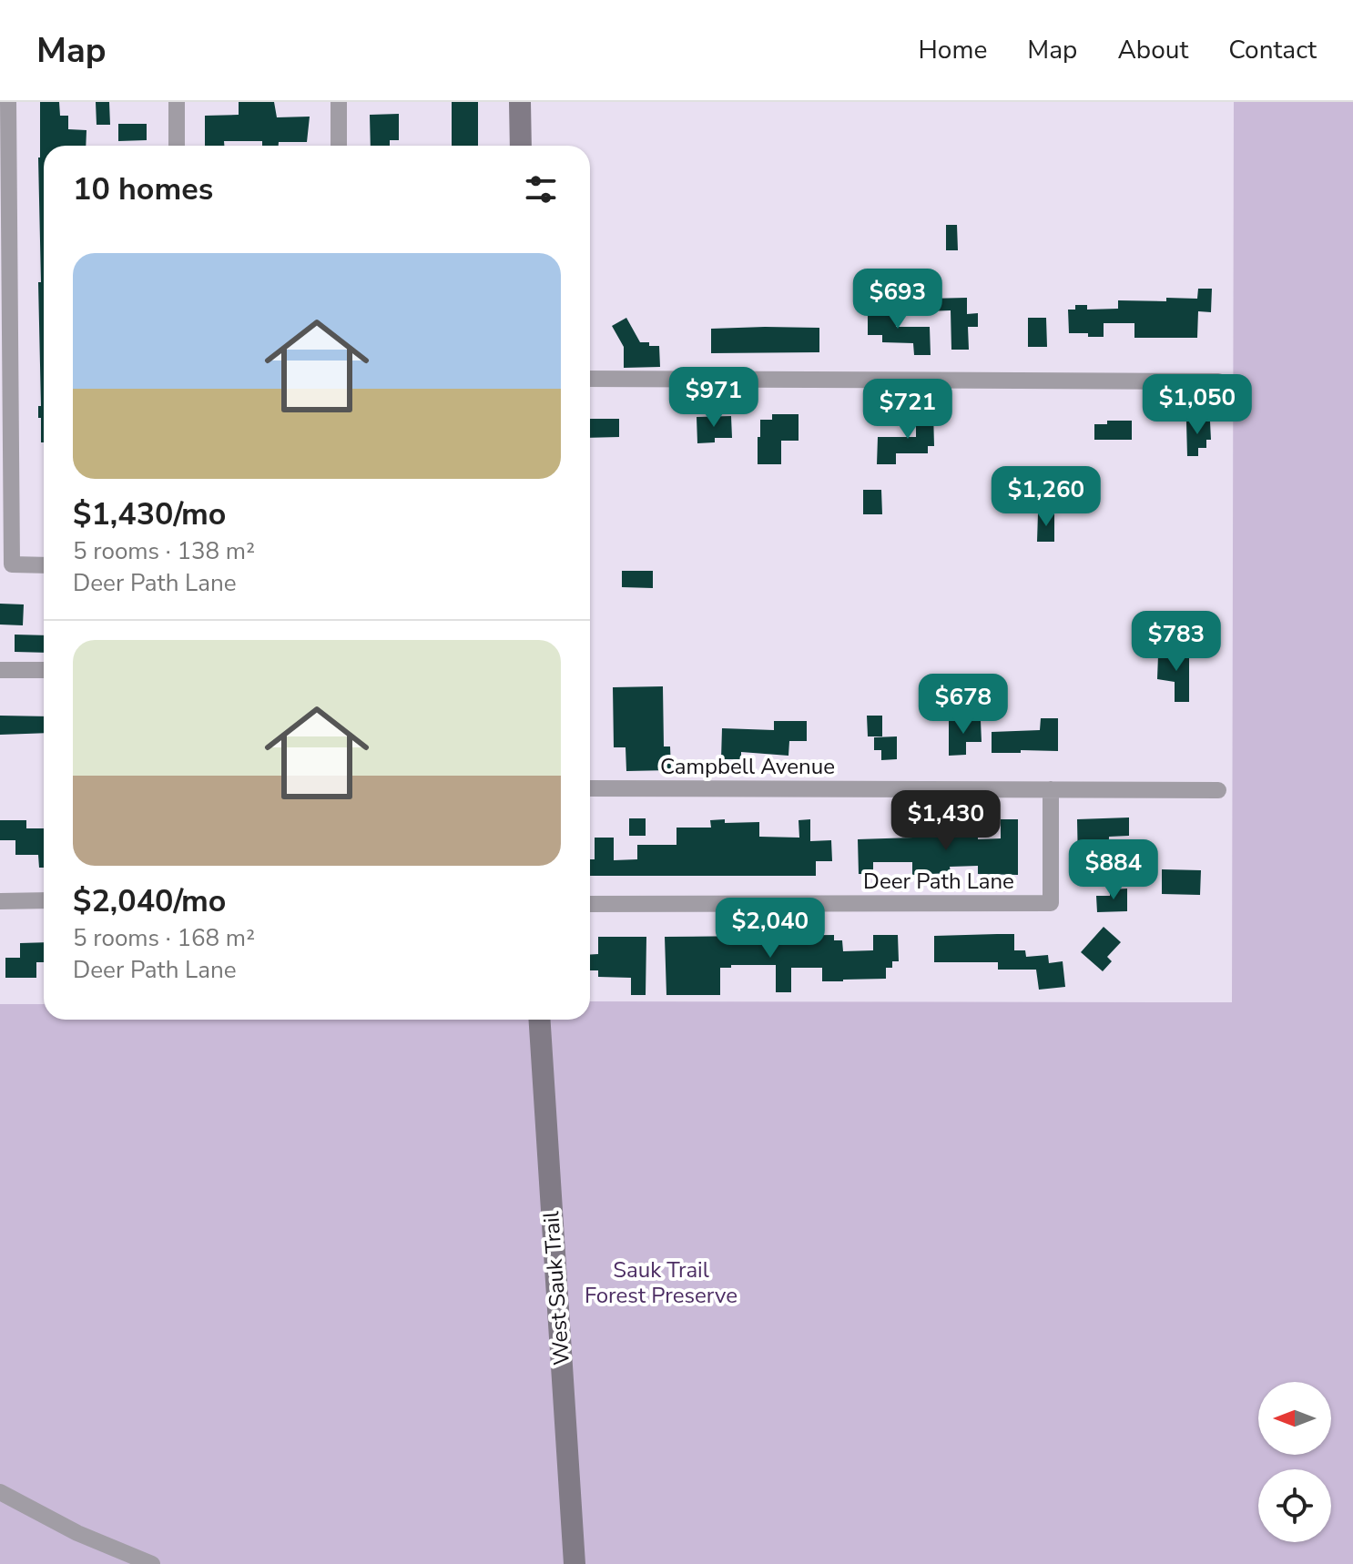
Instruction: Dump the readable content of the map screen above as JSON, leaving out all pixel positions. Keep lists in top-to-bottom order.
{
  "streets": {
    "main road": ["West Sauk Trail"],
    "street": ["Campbell Avenue", "Deer Path Lane"]
  },
  "crossings": [
    ["Campbell Avenue", "Deer Path Lane"]
  ],
  "parks": ["Sauk Trail Forest Preserve"],
  "north": "left",
  "page": {
    "header": "Map",
    "nav": [
      "Home",
      "Map",
      "About",
      "Contact"
    ],
    "heading": "10 homes",
    "list": [
      {
        "name": "$1,430/mo",
        "note": "5 rooms · 138 m² · Deer Path Lane"
      },
      {
        "name": "$2,040/mo",
        "note": "5 rooms · 168 m² · Deer Path Lane"
      }
    ],
    "price": [
      "$693",
      "$971",
      "$1,050",
      "$721",
      "$1,260",
      "$783",
      "$678",
      "$1,430",
      "$884",
      "$2,040"
    ]
  }
}
